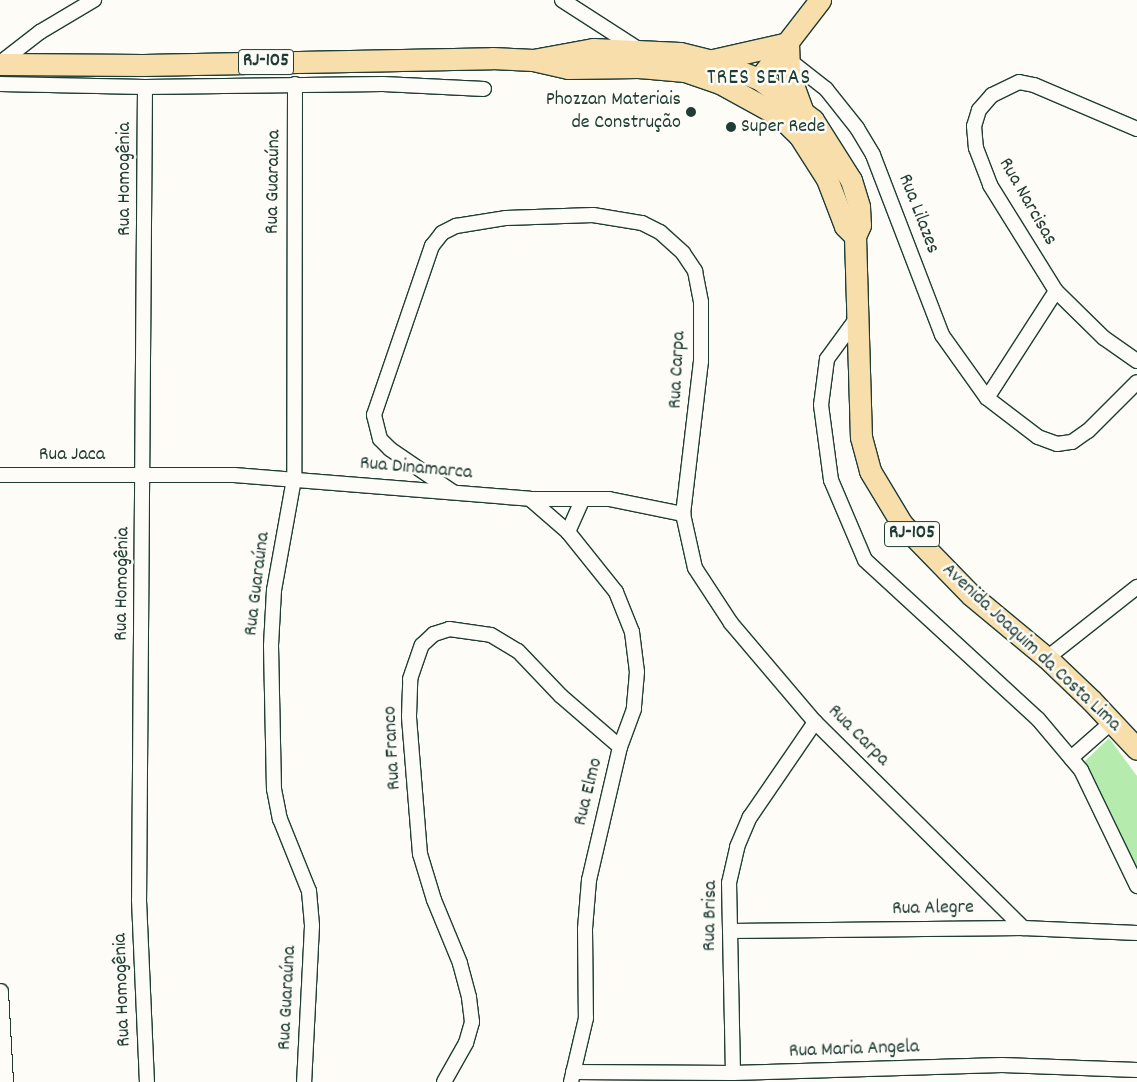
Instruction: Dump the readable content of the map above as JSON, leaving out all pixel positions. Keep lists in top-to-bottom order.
{
  "streets": {
    "main road": ["RJ-105", "Avenida Joaquim da Costa Lima"],
    "street": [
      "Rua Homogênia",
      "Rua Guaraúna",
      "Rua Narcisas",
      "Rua Lilazes",
      "Rua Carpa",
      "Rua Jaca",
      "Rua Dinamarca",
      "Rua Franco",
      "Rua Elmo",
      "Rua Alegre",
      "Rua Brisa",
      "Rua Maria Angela"
    ]
  },
  "crossings": [
    ["Rua Homogênia", "Rua Jaca"],
    ["Rua Homogênia", "Rua Dinamarca"],
    ["Rua Guaraúna", "Rua Dinamarca"],
    ["Rua Carpa", "Rua Dinamarca"],
    ["Rua Carpa", "Rua Alegre"],
    ["Rua Carpa", "Rua Brisa"],
    ["Rua Jaca", "Rua Dinamarca"],
    ["Rua Dinamarca", "Rua Elmo"],
    ["Rua Franco", "Rua Elmo"],
    ["Rua Elmo", "Rua Maria Angela"],
    ["Rua Alegre", "Rua Brisa"],
    ["Rua Brisa", "Rua Maria Angela"]
  ],
  "districts": ["TRES SETAS"],
  "places": ["Phozzan Materiais de Construção", "Super Rede"]
}
